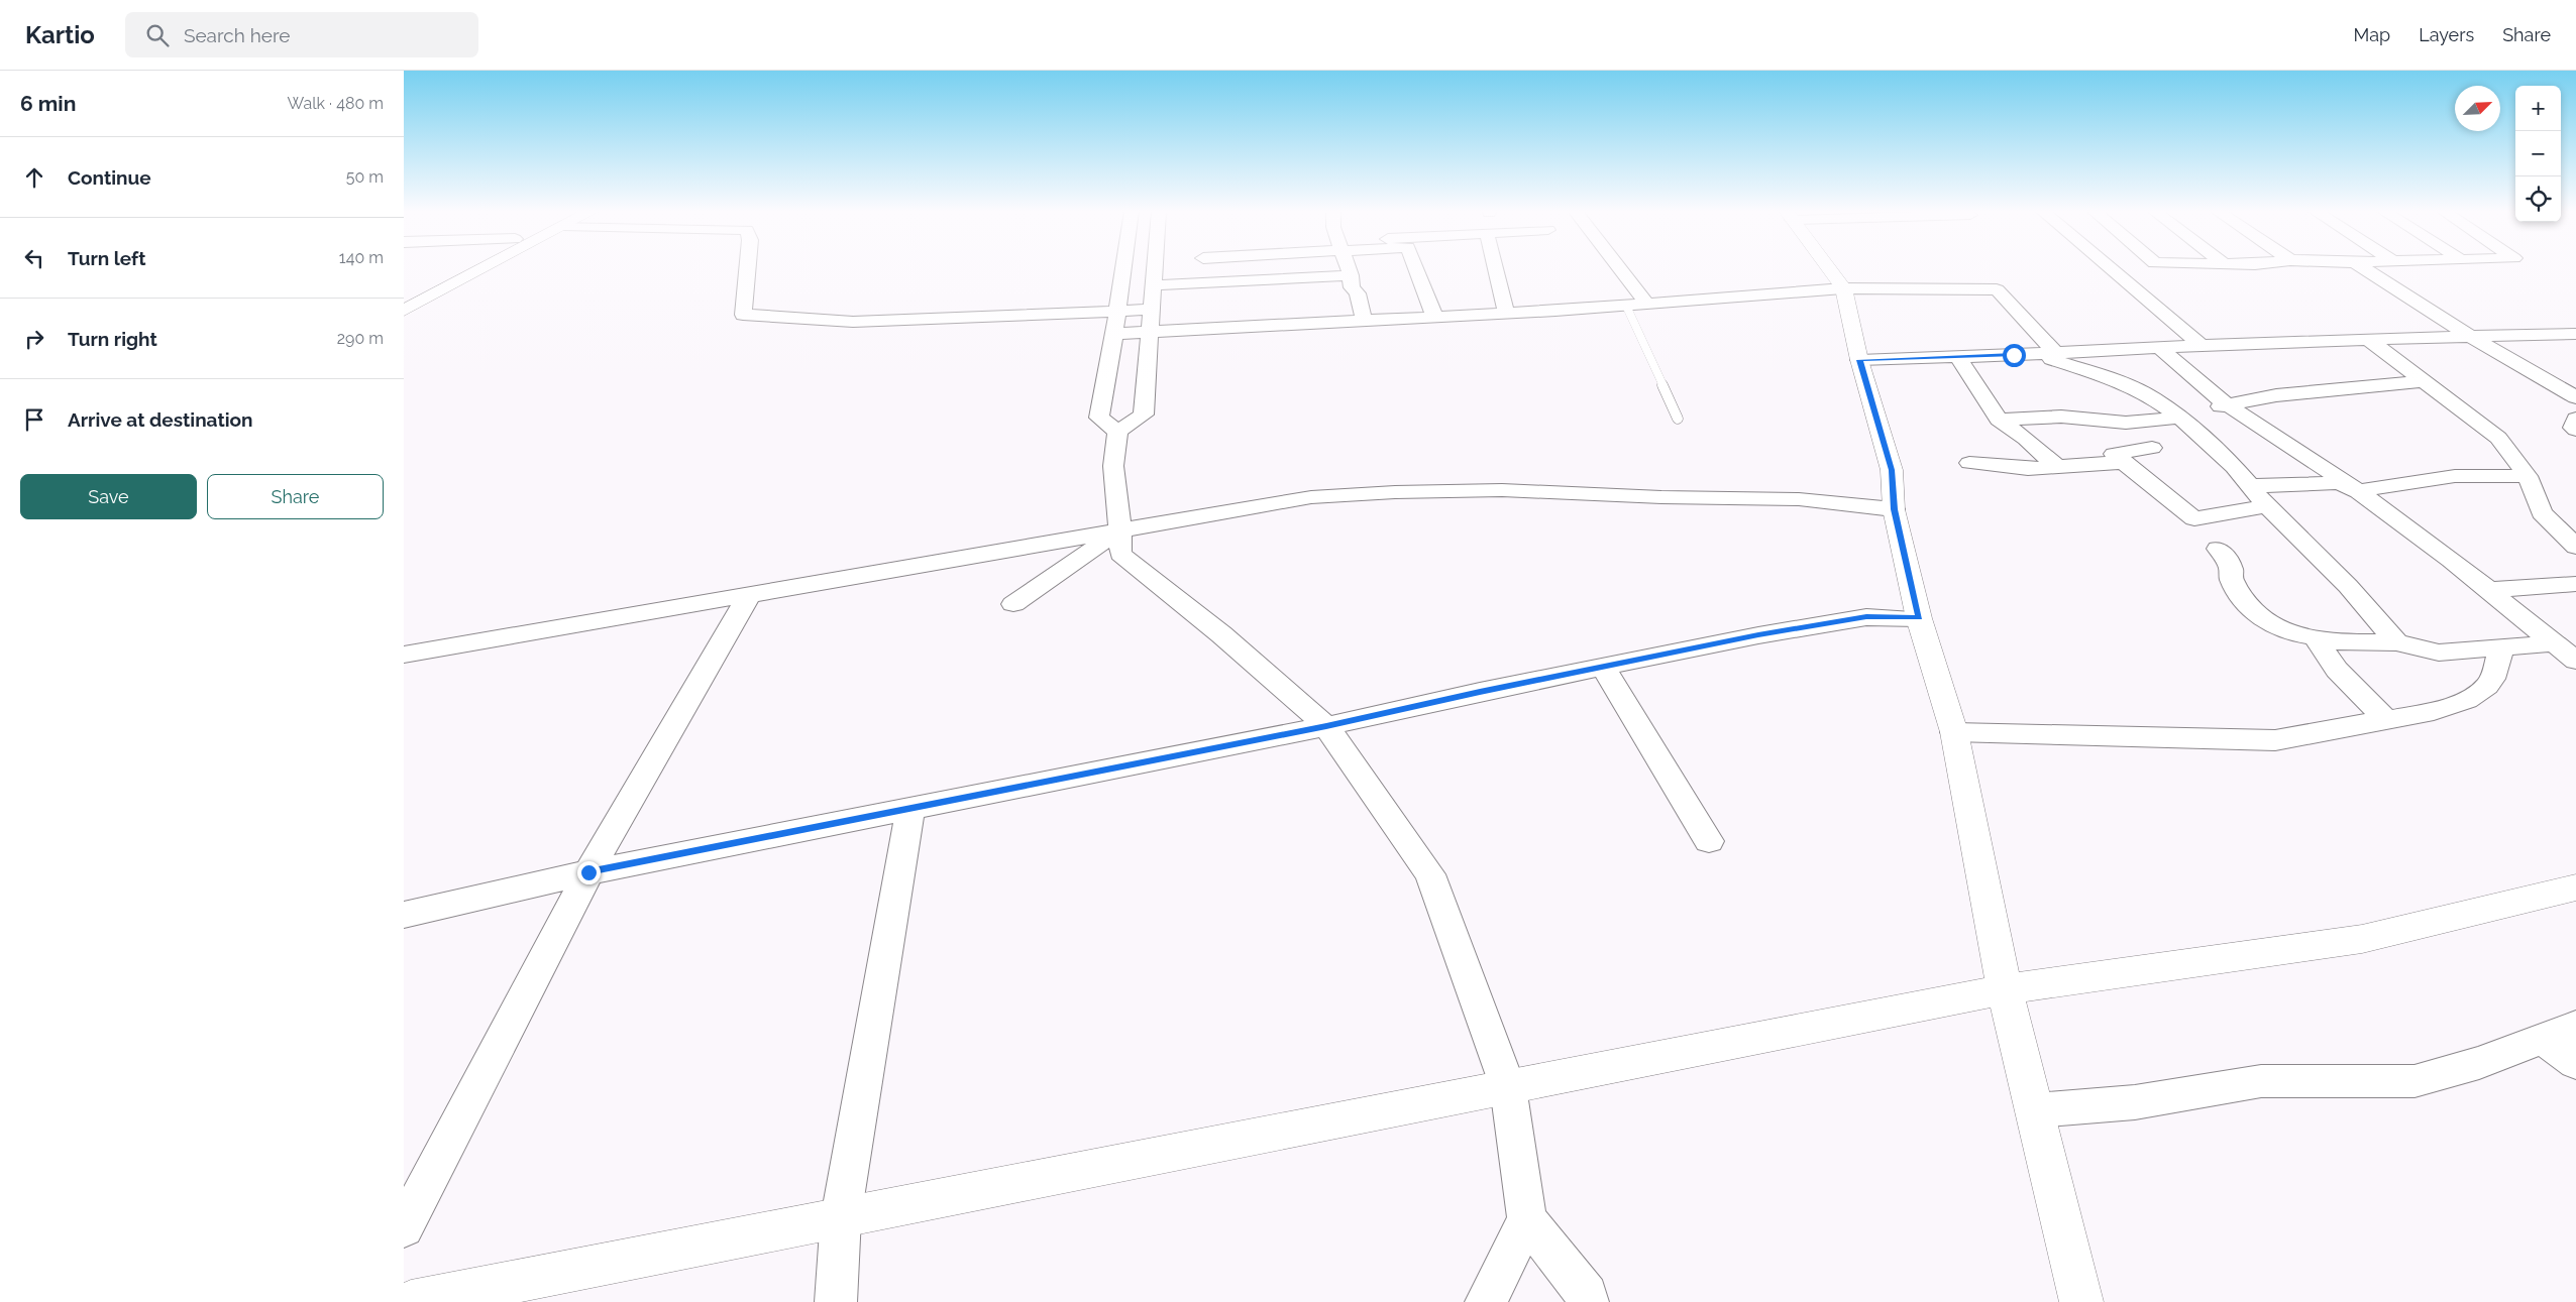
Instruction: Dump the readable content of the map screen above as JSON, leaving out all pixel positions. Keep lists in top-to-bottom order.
{
  "north": "top right",
  "page": {
    "header": "Kartio",
    "search": "Search here",
    "nav": ["Map", "Layers", "Share"],
    "heading": ["6 min", "Walk · 480 m"],
    "map_buttons": ["+", "−"],
    "list": [
      ["Continue", "50 m"],
      ["Turn left", "140 m"],
      ["Turn right", "290 m"],
      "Arrive at destination"
    ],
    "buttons": ["Save", "Share"]
  }
}
